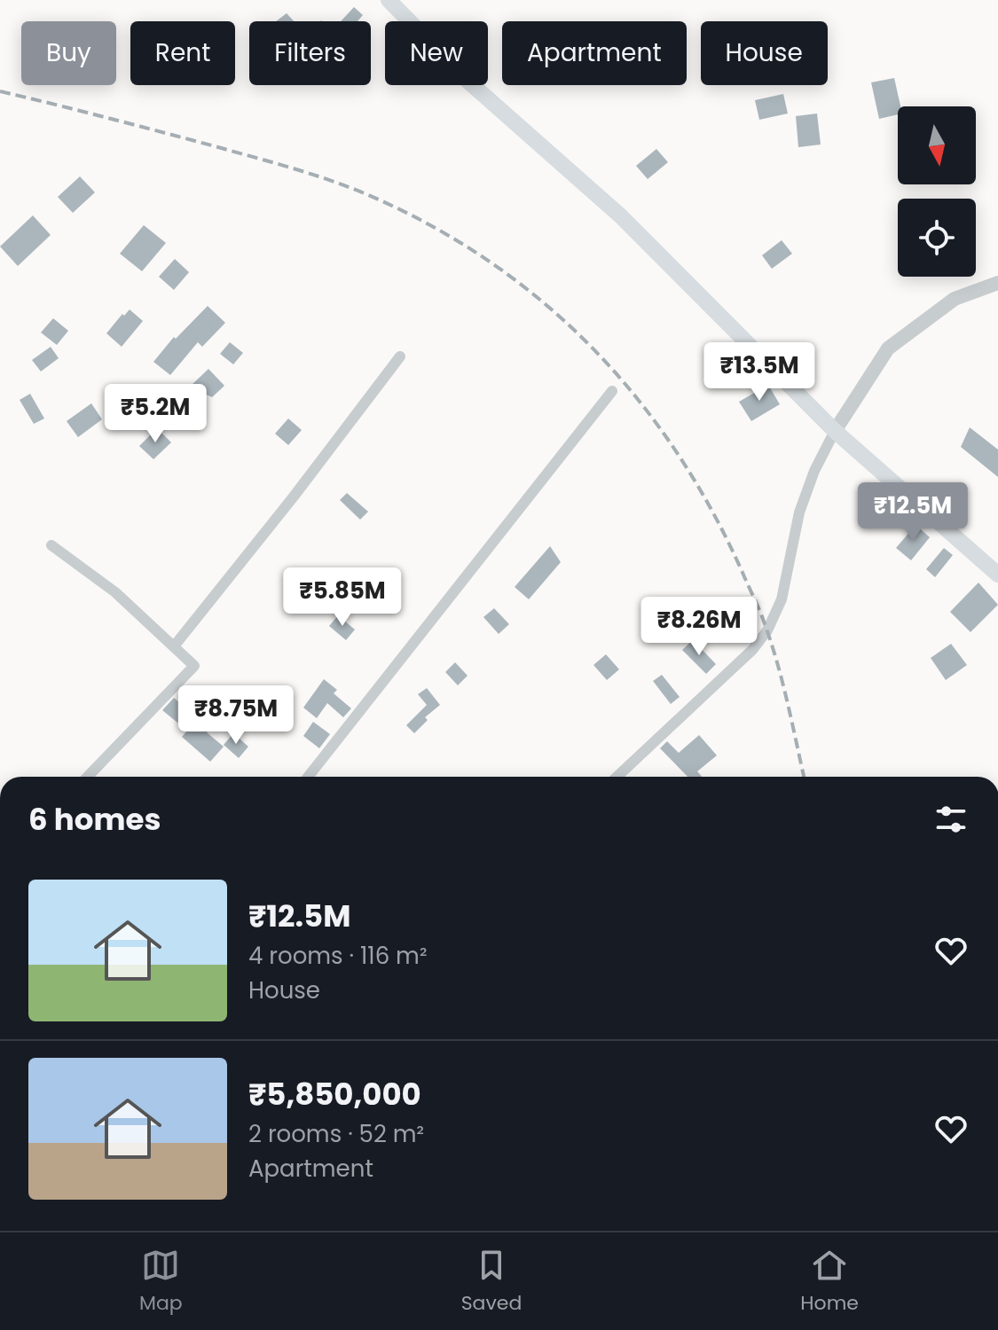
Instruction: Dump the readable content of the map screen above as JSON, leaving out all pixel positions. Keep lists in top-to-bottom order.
{
  "north": "bottom",
  "page": {
    "chip": [
      "Buy",
      "Rent",
      "Filters",
      "New",
      "Apartment",
      "House"
    ],
    "price": [
      "₹13.5M",
      "₹5.2M",
      "₹12.5M",
      "₹5.85M",
      "₹8.26M",
      "₹8.75M"
    ],
    "heading": "6 homes",
    "list": [
      {
        "name": "₹12.5M",
        "note": "4 rooms · 116 m² · House"
      },
      {
        "name": "₹5,850,000",
        "note": "2 rooms · 52 m² · Apartment"
      }
    ],
    "tabs": ["Map", "Saved", "Home"]
  }
}
